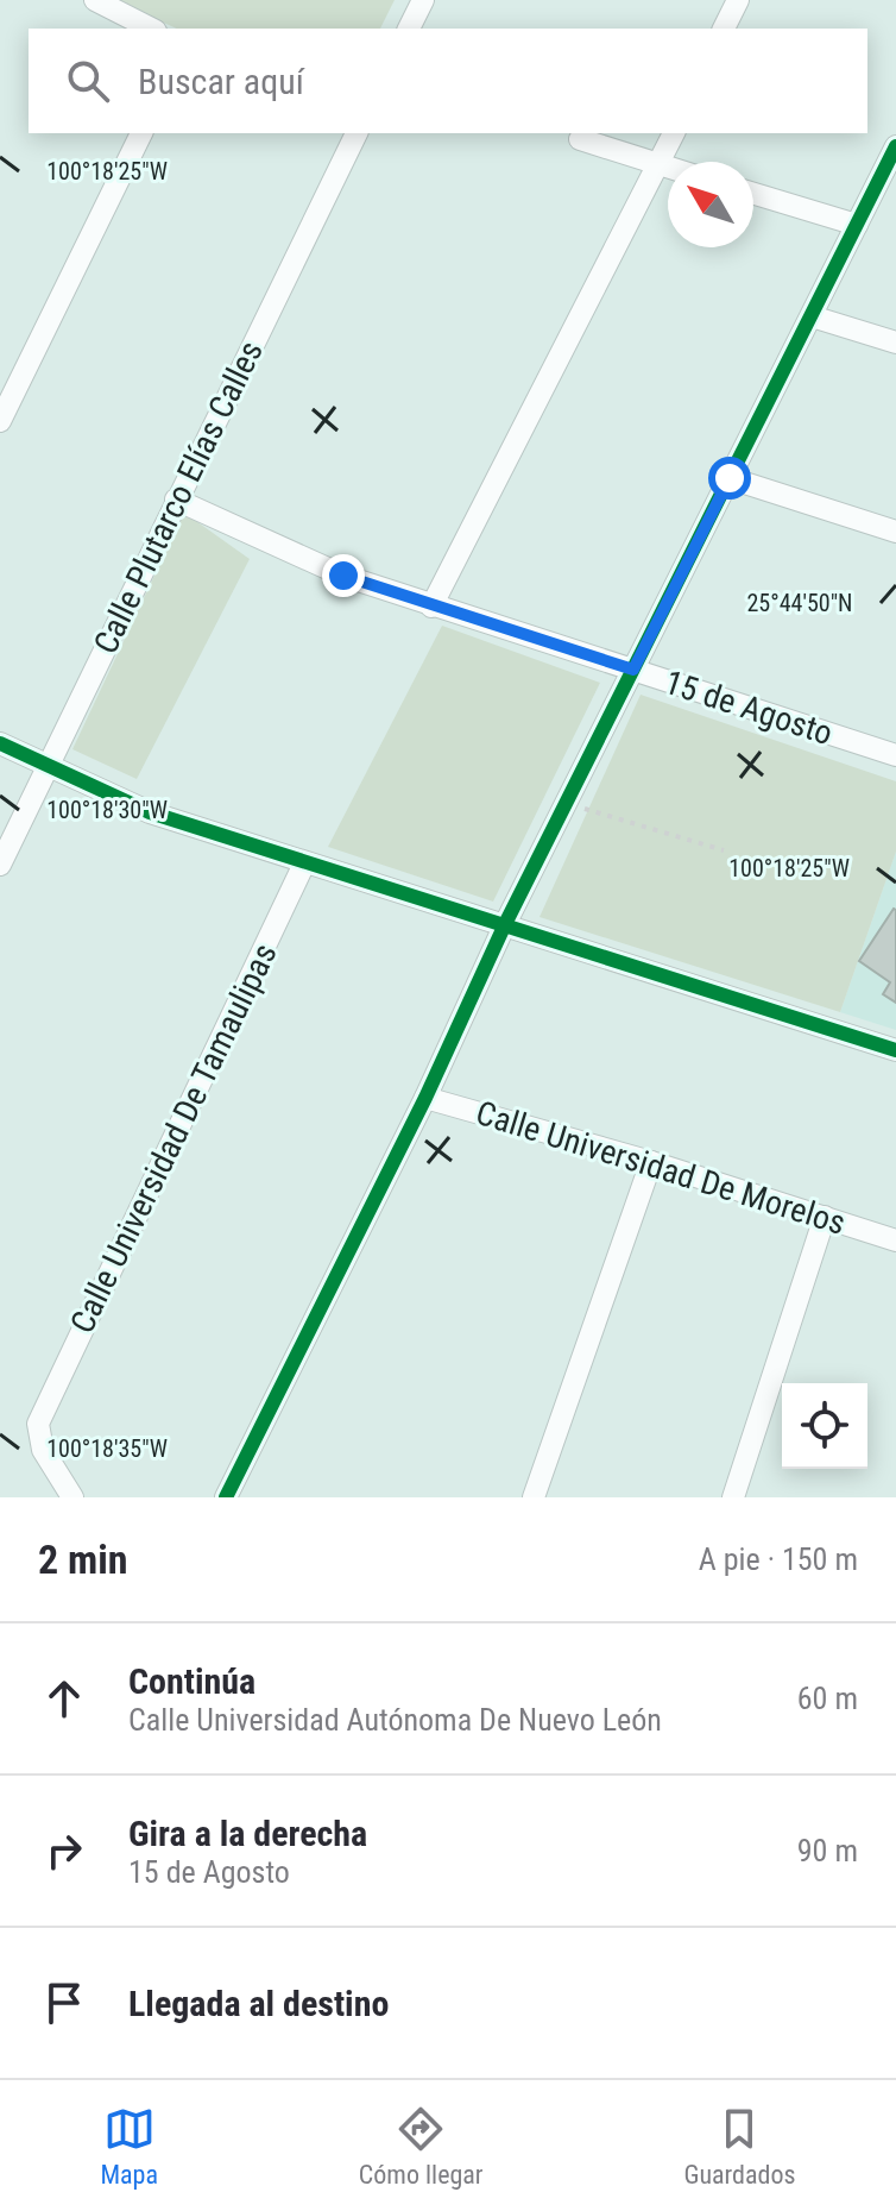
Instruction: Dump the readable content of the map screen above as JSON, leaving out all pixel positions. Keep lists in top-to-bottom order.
{
  "streets": {
    "street": [
      "Calle Plutarco Elías Calles",
      "15 de Agosto",
      "Calle Universidad De Tamaulipas",
      "Calle Universidad De Morelos"
    ]
  },
  "crossings": [
    ["Calle Plutarco Elías Calles", "15 de Agosto"]
  ],
  "north": "top left",
  "page": {
    "search": "Buscar aquí",
    "heading": ["2 min", "A pie · 150 m"],
    "list": [
      ["Continúa", "Calle Universidad Autónoma De Nuevo León", "60 m"],
      ["Gira a la derecha", "15 de Agosto", "90 m"],
      "Llegada al destino"
    ],
    "nav": ["Mapa", "Cómo llegar", "Guardados"]
  },
  "coordinates": [
    "100°18'25\"W",
    "25°44'50\"N",
    "100°18'30\"W",
    "100°18'35\"W"
  ]
}
